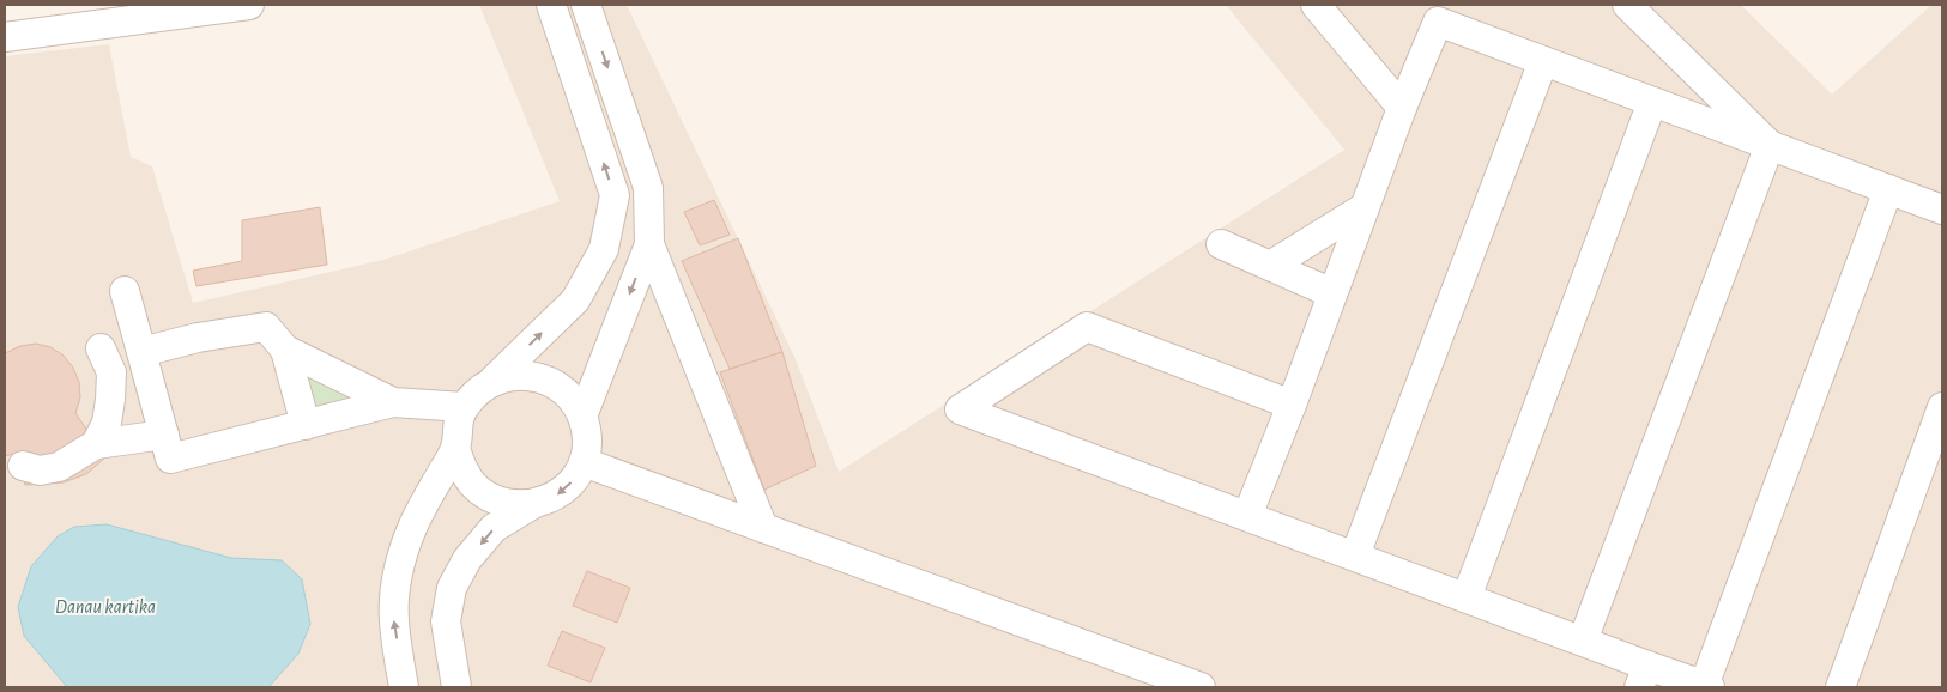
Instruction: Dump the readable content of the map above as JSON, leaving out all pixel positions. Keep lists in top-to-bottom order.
{
  "water": ["Danau kartika"]
}
